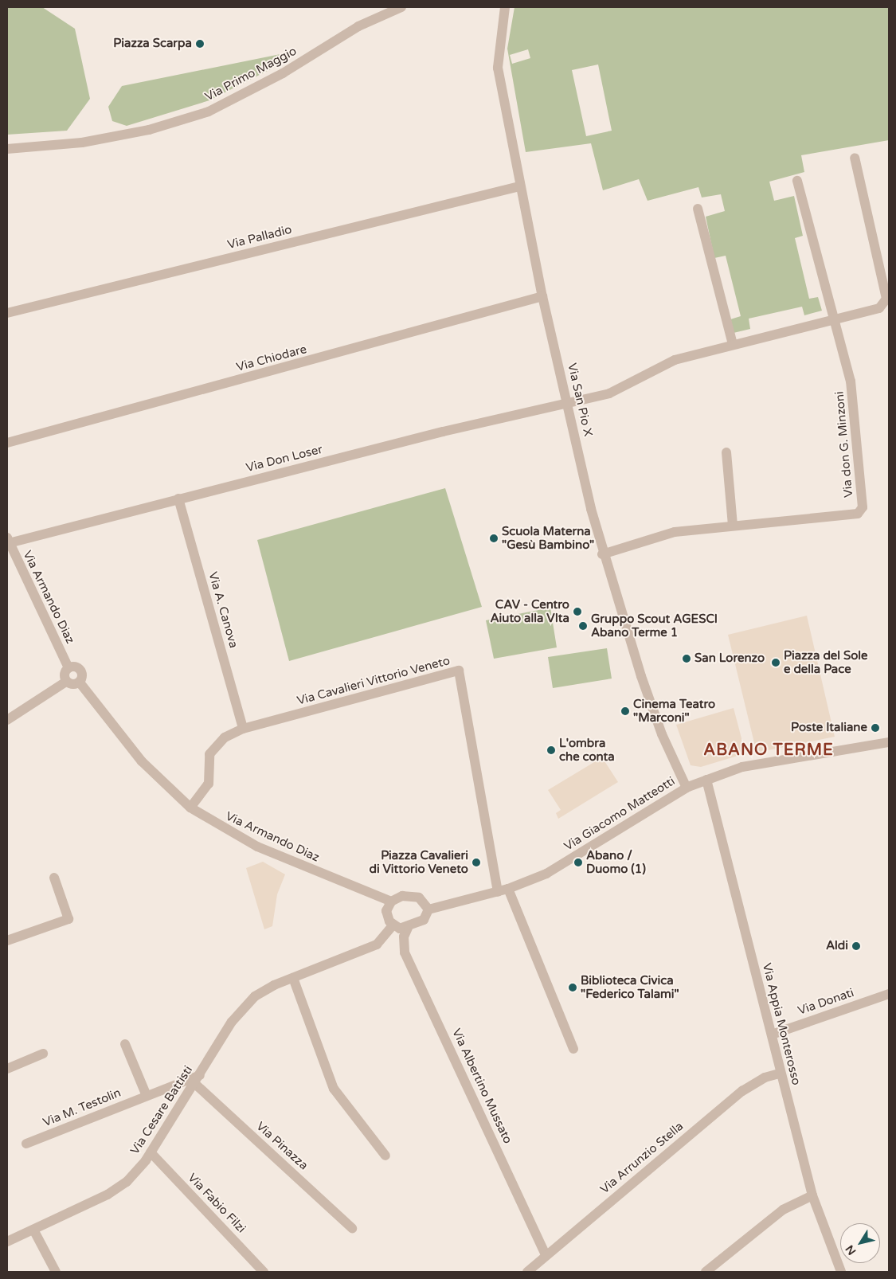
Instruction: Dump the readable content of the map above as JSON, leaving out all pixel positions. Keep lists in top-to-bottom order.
{
  "streets": {
    "street": [
      "Via Primo Maggio",
      "Via Palladio",
      "Via Chiodare",
      "Via San Pio X",
      "Via don G. Minzoni",
      "Via Don Loser",
      "Via Armando Diaz",
      "Via A. Canova",
      "Via Cavalieri Vittorio Veneto",
      "Via Giacomo Matteotti",
      "Via Donati",
      "Via Appia Monterosso",
      "Via Albertino Mussato",
      "Via M. Testolin",
      "Via Cesare Battisti",
      "Via Pinazza",
      "Via Arrunzio Stella",
      "Via Fabio Filzi"
    ]
  },
  "crossings": [
    ["Via Palladio", "Via San Pio X"],
    ["Via Chiodare", "Via San Pio X"],
    ["Via San Pio X", "Via don G. Minzoni"],
    ["Via San Pio X", "Via Don Loser"],
    ["Via San Pio X", "Via Giacomo Matteotti"],
    ["Via don G. Minzoni", "Via Don Loser"],
    ["Via Don Loser", "Via Armando Diaz"],
    ["Via Don Loser", "Via A. Canova"],
    ["Via Armando Diaz", "Via Cavalieri Vittorio Veneto"],
    ["Via Armando Diaz", "Via Giacomo Matteotti"],
    ["Via Armando Diaz", "Via Albertino Mussato"],
    ["Via Armando Diaz", "Via Cesare Battisti"],
    ["Via A. Canova", "Via Cavalieri Vittorio Veneto"],
    ["Via Cavalieri Vittorio Veneto", "Via Giacomo Matteotti"],
    ["Via Giacomo Matteotti", "Via Appia Monterosso"],
    ["Via Giacomo Matteotti", "Via Albertino Mussato"],
    ["Via Giacomo Matteotti", "Via Cesare Battisti"],
    ["Via Donati", "Via Appia Monterosso"],
    ["Via Appia Monterosso", "Via Arrunzio Stella"],
    ["Via Albertino Mussato", "Via Cesare Battisti"],
    ["Via Albertino Mussato", "Via Arrunzio Stella"],
    ["Via M. Testolin", "Via Cesare Battisti"],
    ["Via M. Testolin", "Via Pinazza"],
    ["Via Cesare Battisti", "Via Pinazza"],
    ["Via Cesare Battisti", "Via Fabio Filzi"]
  ],
  "districts": ["ABANO TERME"],
  "places": [
    "Piazza Scarpa",
    "Scuola Materna \"Gesù Bambino\"",
    "CAV - Centro Aiuto alla VIta",
    "Gruppo Scout AGESCI Abano Terme 1",
    "San Lorenzo",
    "Piazza del Sole e della Pace",
    "Cinema Teatro \"Marconi\"",
    "Poste Italiane",
    "L'ombra che conta",
    "Piazza Cavalieri di Vittorio Veneto",
    "Abano / Duomo (1)",
    "Aldi",
    "Biblioteca Civica \"Federico Talami\""
  ],
  "north": "bottom left"
}
